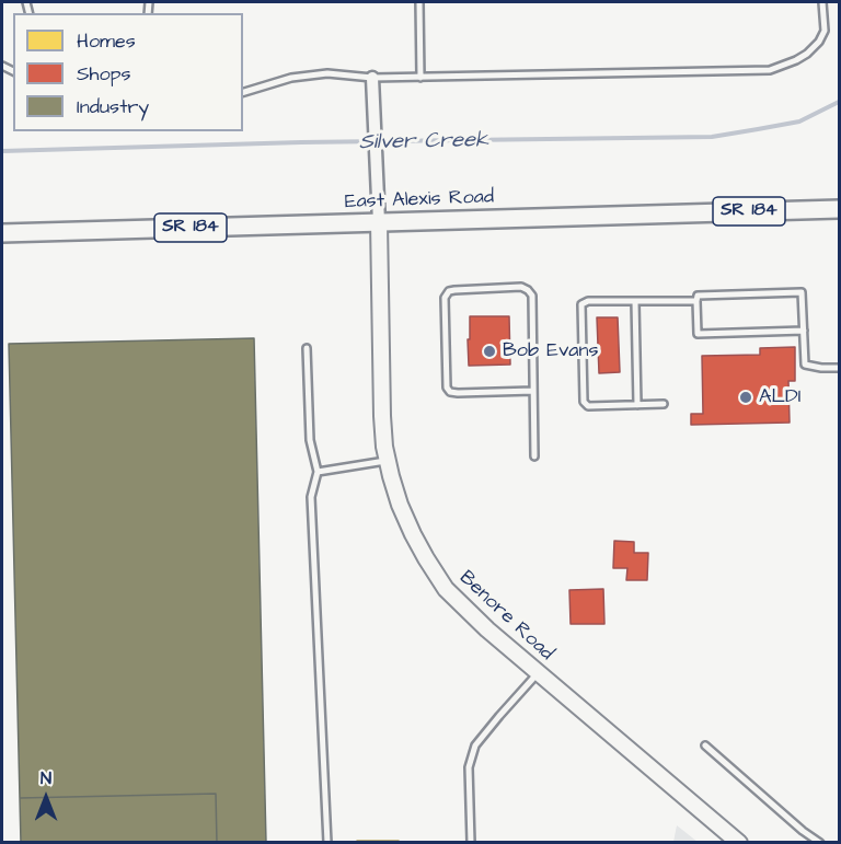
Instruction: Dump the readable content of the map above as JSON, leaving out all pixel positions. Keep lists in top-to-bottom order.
{
  "streets": {
    "main road": ["East Alexis Road", "SR 184", "Benore Road"]
  },
  "crossings": [
    ["East Alexis Road", "Benore Road"]
  ],
  "water": ["Silver Creek"],
  "places": ["Bob Evans", "ALDI"],
  "legend": ["Homes", "Shops", "Industry"],
  "north": "top"
}
